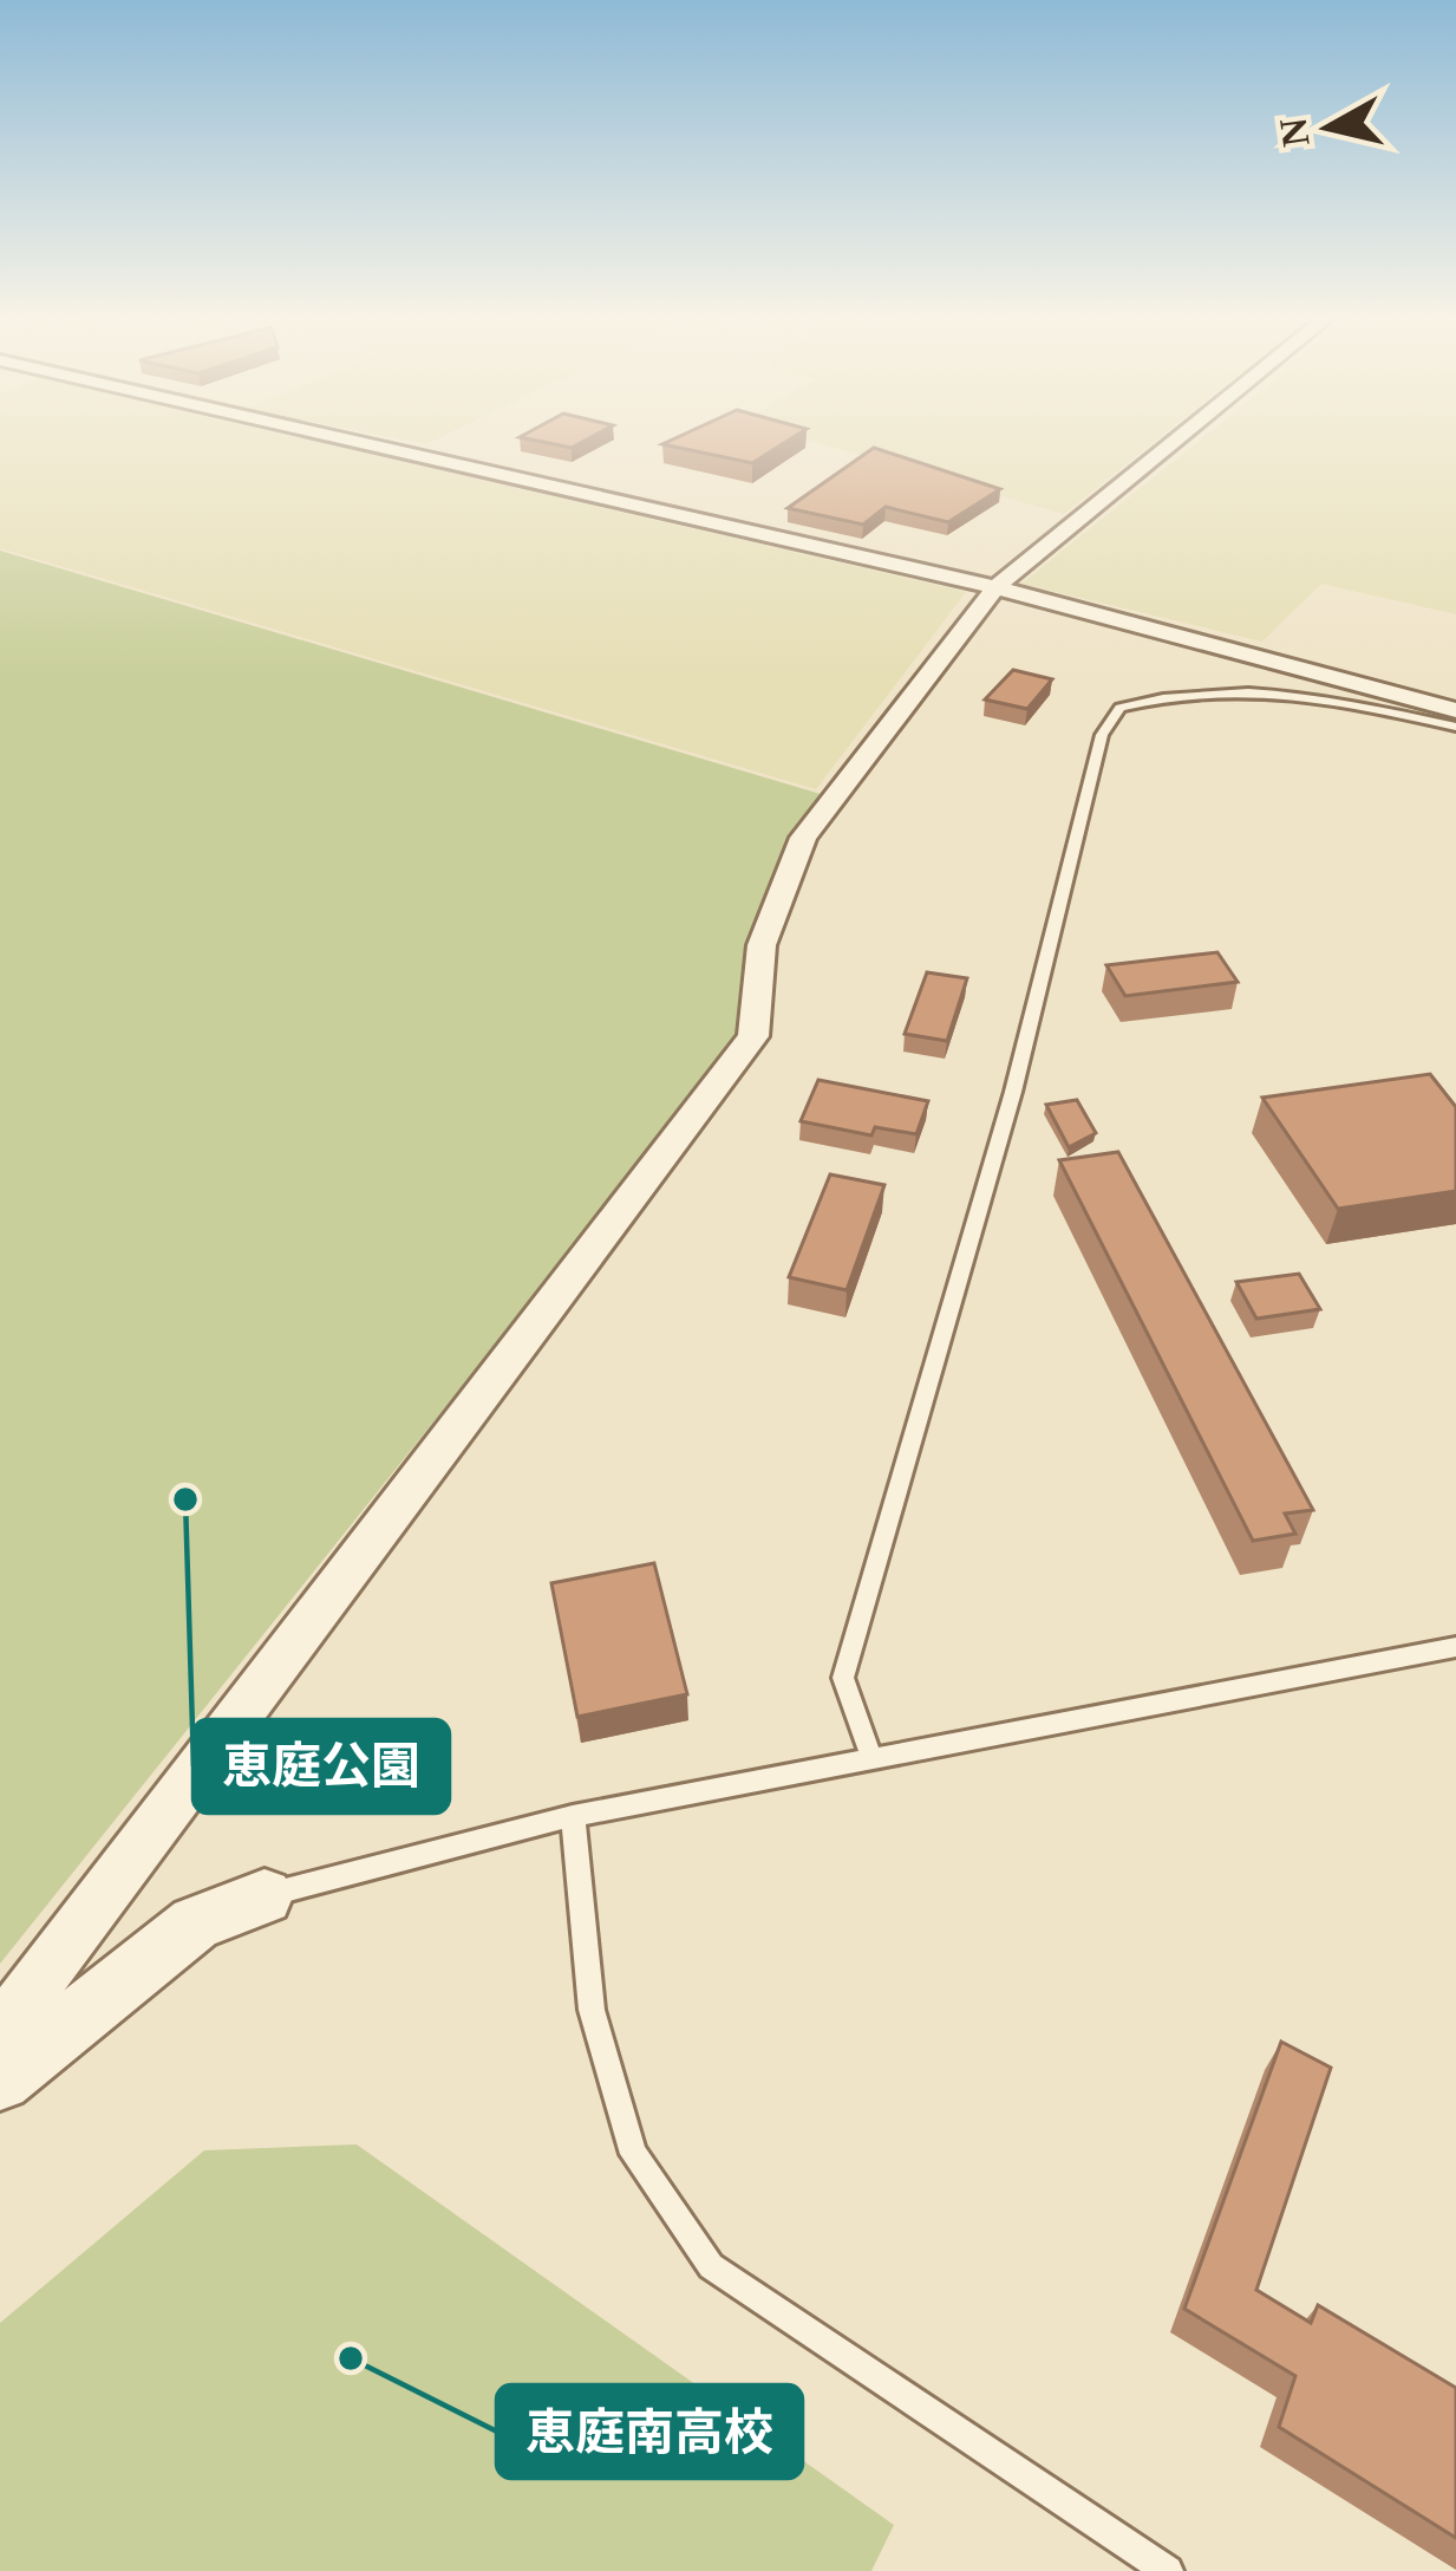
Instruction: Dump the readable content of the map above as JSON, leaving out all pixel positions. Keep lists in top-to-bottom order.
{
  "places": ["恵庭公園", "恵庭南高校"],
  "north": "left"
}
